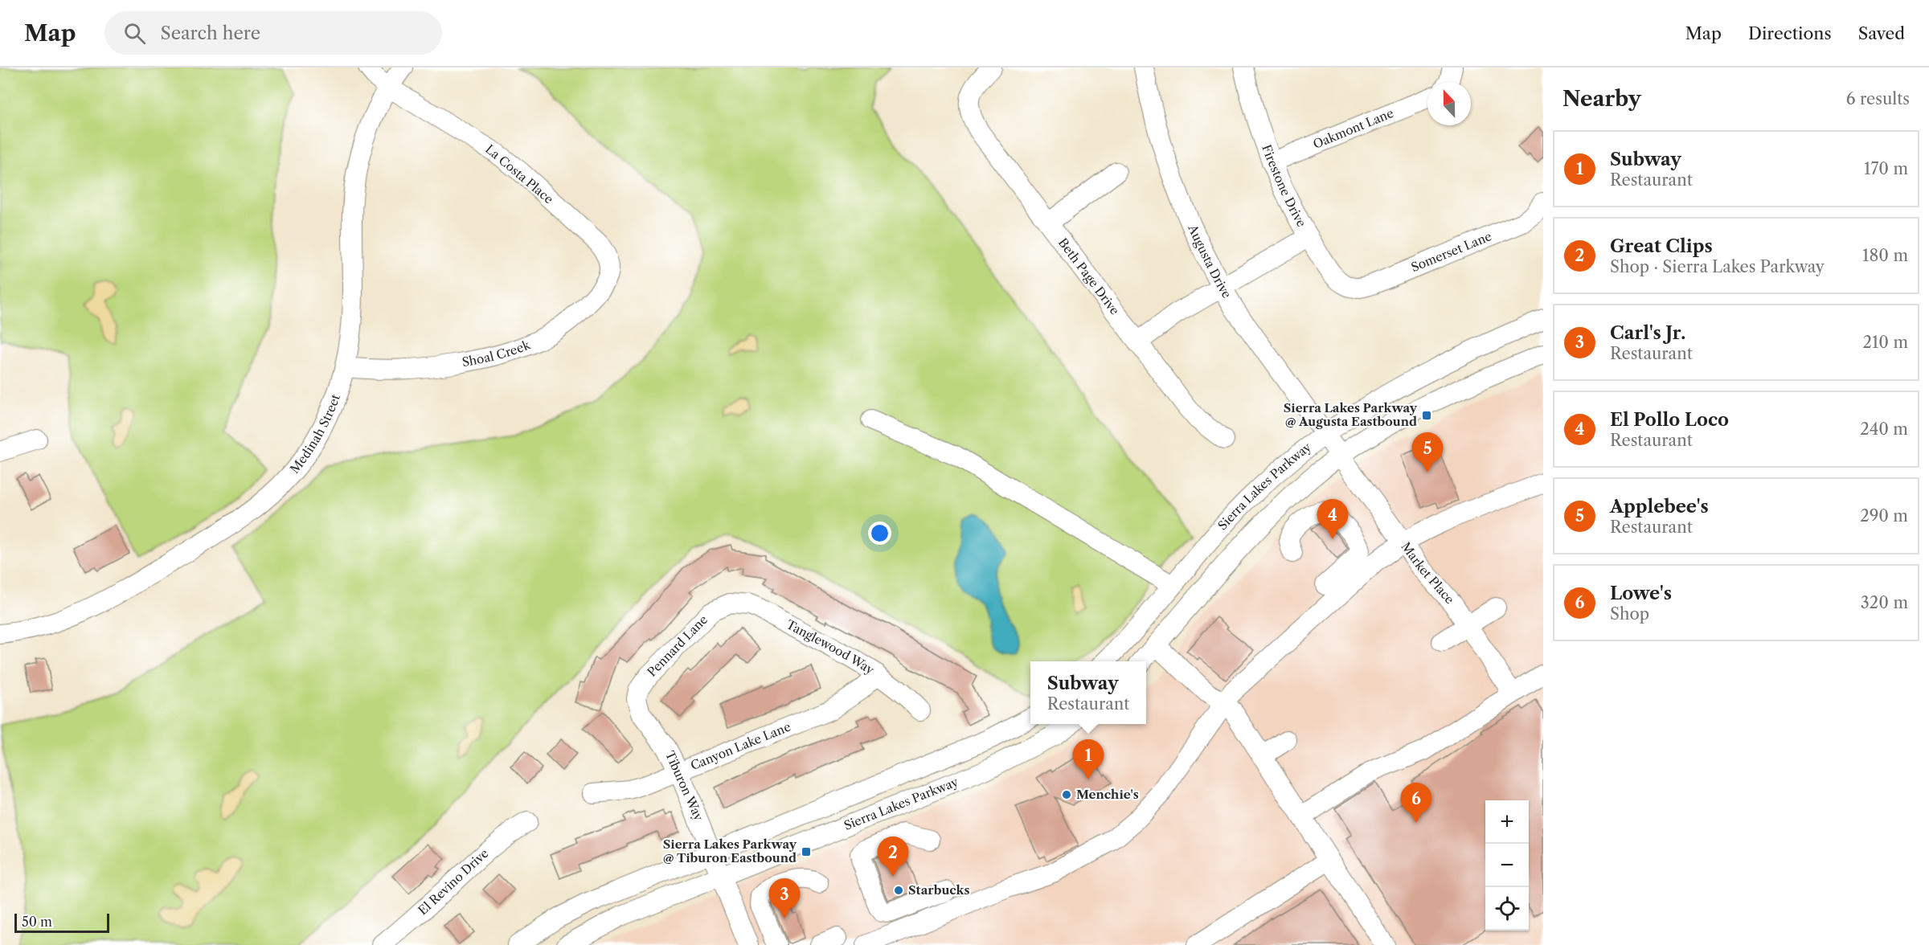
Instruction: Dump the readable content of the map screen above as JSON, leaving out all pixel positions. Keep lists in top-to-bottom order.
{
  "streets": {
    "street": [
      "Oakmont Lane",
      "La Costa Place",
      "Firestone Drive",
      "Somerset Lane",
      "Augusta Drive",
      "Beth Page Drive",
      "Shoal Creek",
      "Medinah Street",
      "Sierra Lakes Parkway",
      "Market Place",
      "Pennard Lane",
      "Tanglewood Way",
      "Canyon Lake Lane",
      "Tiburon Way",
      "El Revino Drive"
    ]
  },
  "crossings": [
    ["Oakmont Lane", "Firestone Drive"],
    ["La Costa Place", "Shoal Creek"],
    ["La Costa Place", "Medinah Street"],
    ["Firestone Drive", "Somerset Lane"],
    ["Augusta Drive", "Sierra Lakes Parkway"],
    ["Augusta Drive", "Market Place"],
    ["Shoal Creek", "Medinah Street"],
    ["Sierra Lakes Parkway", "Market Place"],
    ["Pennard Lane", "Tanglewood Way"],
    ["Pennard Lane", "Tiburon Way"],
    ["Tanglewood Way", "Canyon Lake Lane"],
    ["Canyon Lake Lane", "Tiburon Way"]
  ],
  "places": {
    "transit": ["Sierra Lakes Parkway @ Augusta Eastbound", "Sierra Lakes Parkway @ Tiburon Eastbound"],
    "other": ["Menchie's", "Starbucks"]
  },
  "scale_bar": "50 m",
  "north": "top",
  "page": {
    "header": "Map",
    "search": "Search here",
    "nav": ["Map", "Directions", "Saved"],
    "heading": ["Nearby", "6 results"],
    "list": [
      {
        "mark": "1",
        "name": "Subway",
        "note": "Restaurant",
        "value": "170 m"
      },
      {
        "mark": "2",
        "name": "Great Clips",
        "note": "Shop · Sierra Lakes Parkway",
        "value": "180 m"
      },
      {
        "mark": "3",
        "name": "Carl's Jr.",
        "note": "Restaurant",
        "value": "210 m"
      },
      {
        "mark": "4",
        "name": "El Pollo Loco",
        "note": "Restaurant",
        "value": "240 m"
      },
      {
        "mark": "5",
        "name": "Applebee's",
        "note": "Restaurant",
        "value": "290 m"
      },
      {
        "mark": "6",
        "name": "Lowe's",
        "note": "Shop",
        "value": "320 m"
      }
    ],
    "pins": [
      "5",
      "4",
      "1",
      "6",
      "2",
      "3"
    ],
    "popup": ["Subway", "Restaurant"],
    "map_buttons": ["+", "−"],
    "scale": "50 m"
  }
}
